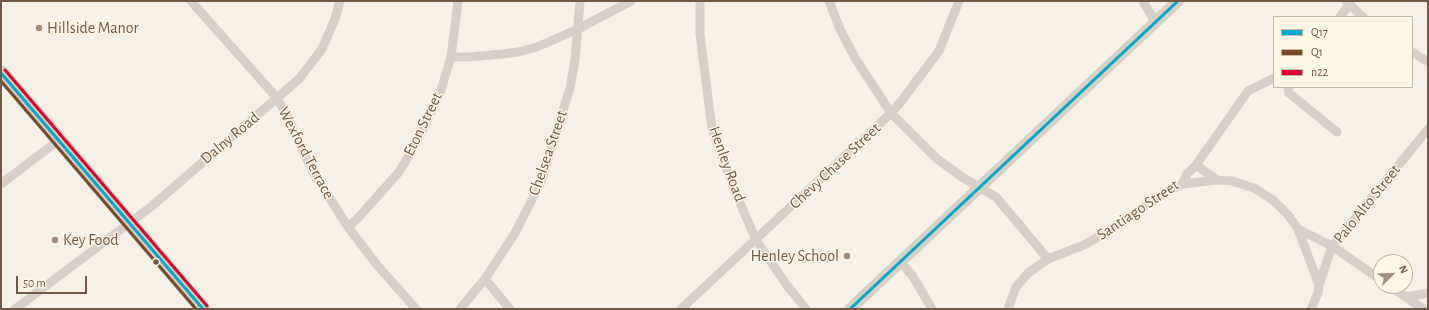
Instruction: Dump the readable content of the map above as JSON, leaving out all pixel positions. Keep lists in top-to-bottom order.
{
  "streets": {
    "street": [
      "Eton Street",
      "Dalny Road",
      "Wexford Terrace",
      "Chelsea Street",
      "Henley Road",
      "Chevy Chase Street",
      "Palo Alto Street",
      "Santiago Street"
    ]
  },
  "crossings": [
    ["Eton Street", "Wexford Terrace"],
    ["Dalny Road", "Wexford Terrace"],
    ["Henley Road", "Chevy Chase Street"]
  ],
  "places": ["Hillside Manor", "Key Food", "Henley School"],
  "lines": ["transit line Q17", "transit line n22", "transit line Q1"],
  "legend": ["Q17", "Q1", "n22"],
  "scale_bar": "50 m",
  "north": "top right"
}
